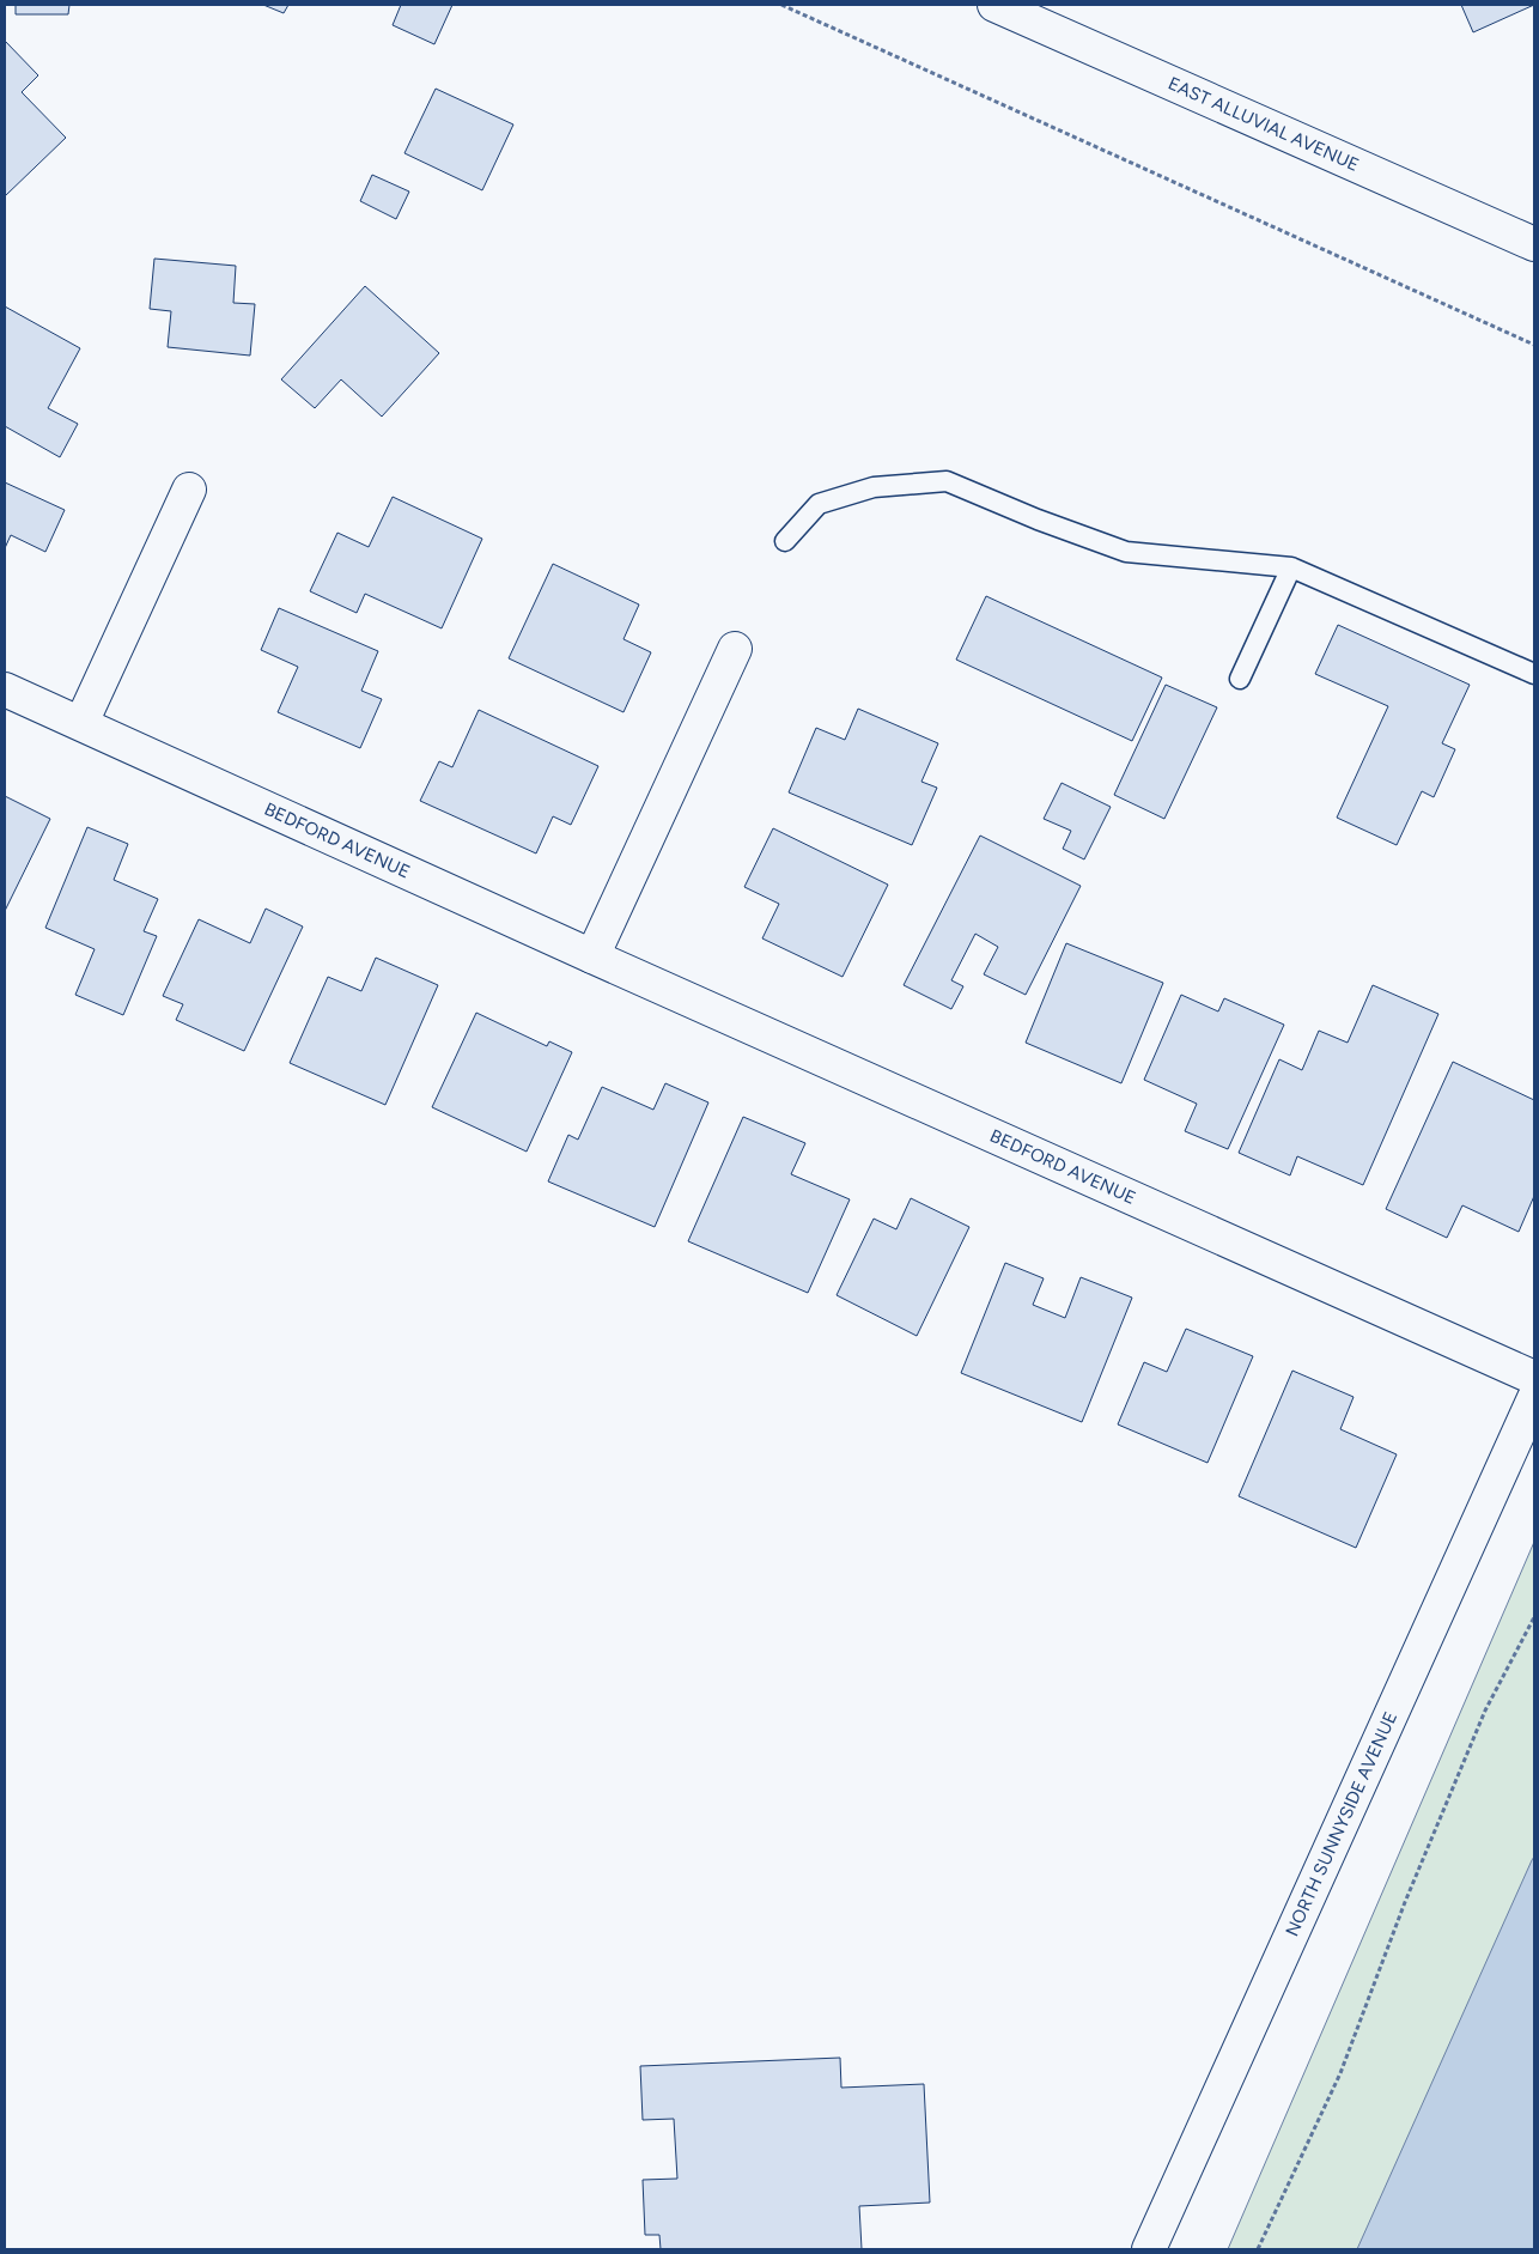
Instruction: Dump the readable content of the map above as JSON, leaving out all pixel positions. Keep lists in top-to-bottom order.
{
  "streets": {
    "street": ["EAST ALLUVIAL AVENUE", "BEDFORD AVENUE", "NORTH SUNNYSIDE AVENUE"]
  }
}
